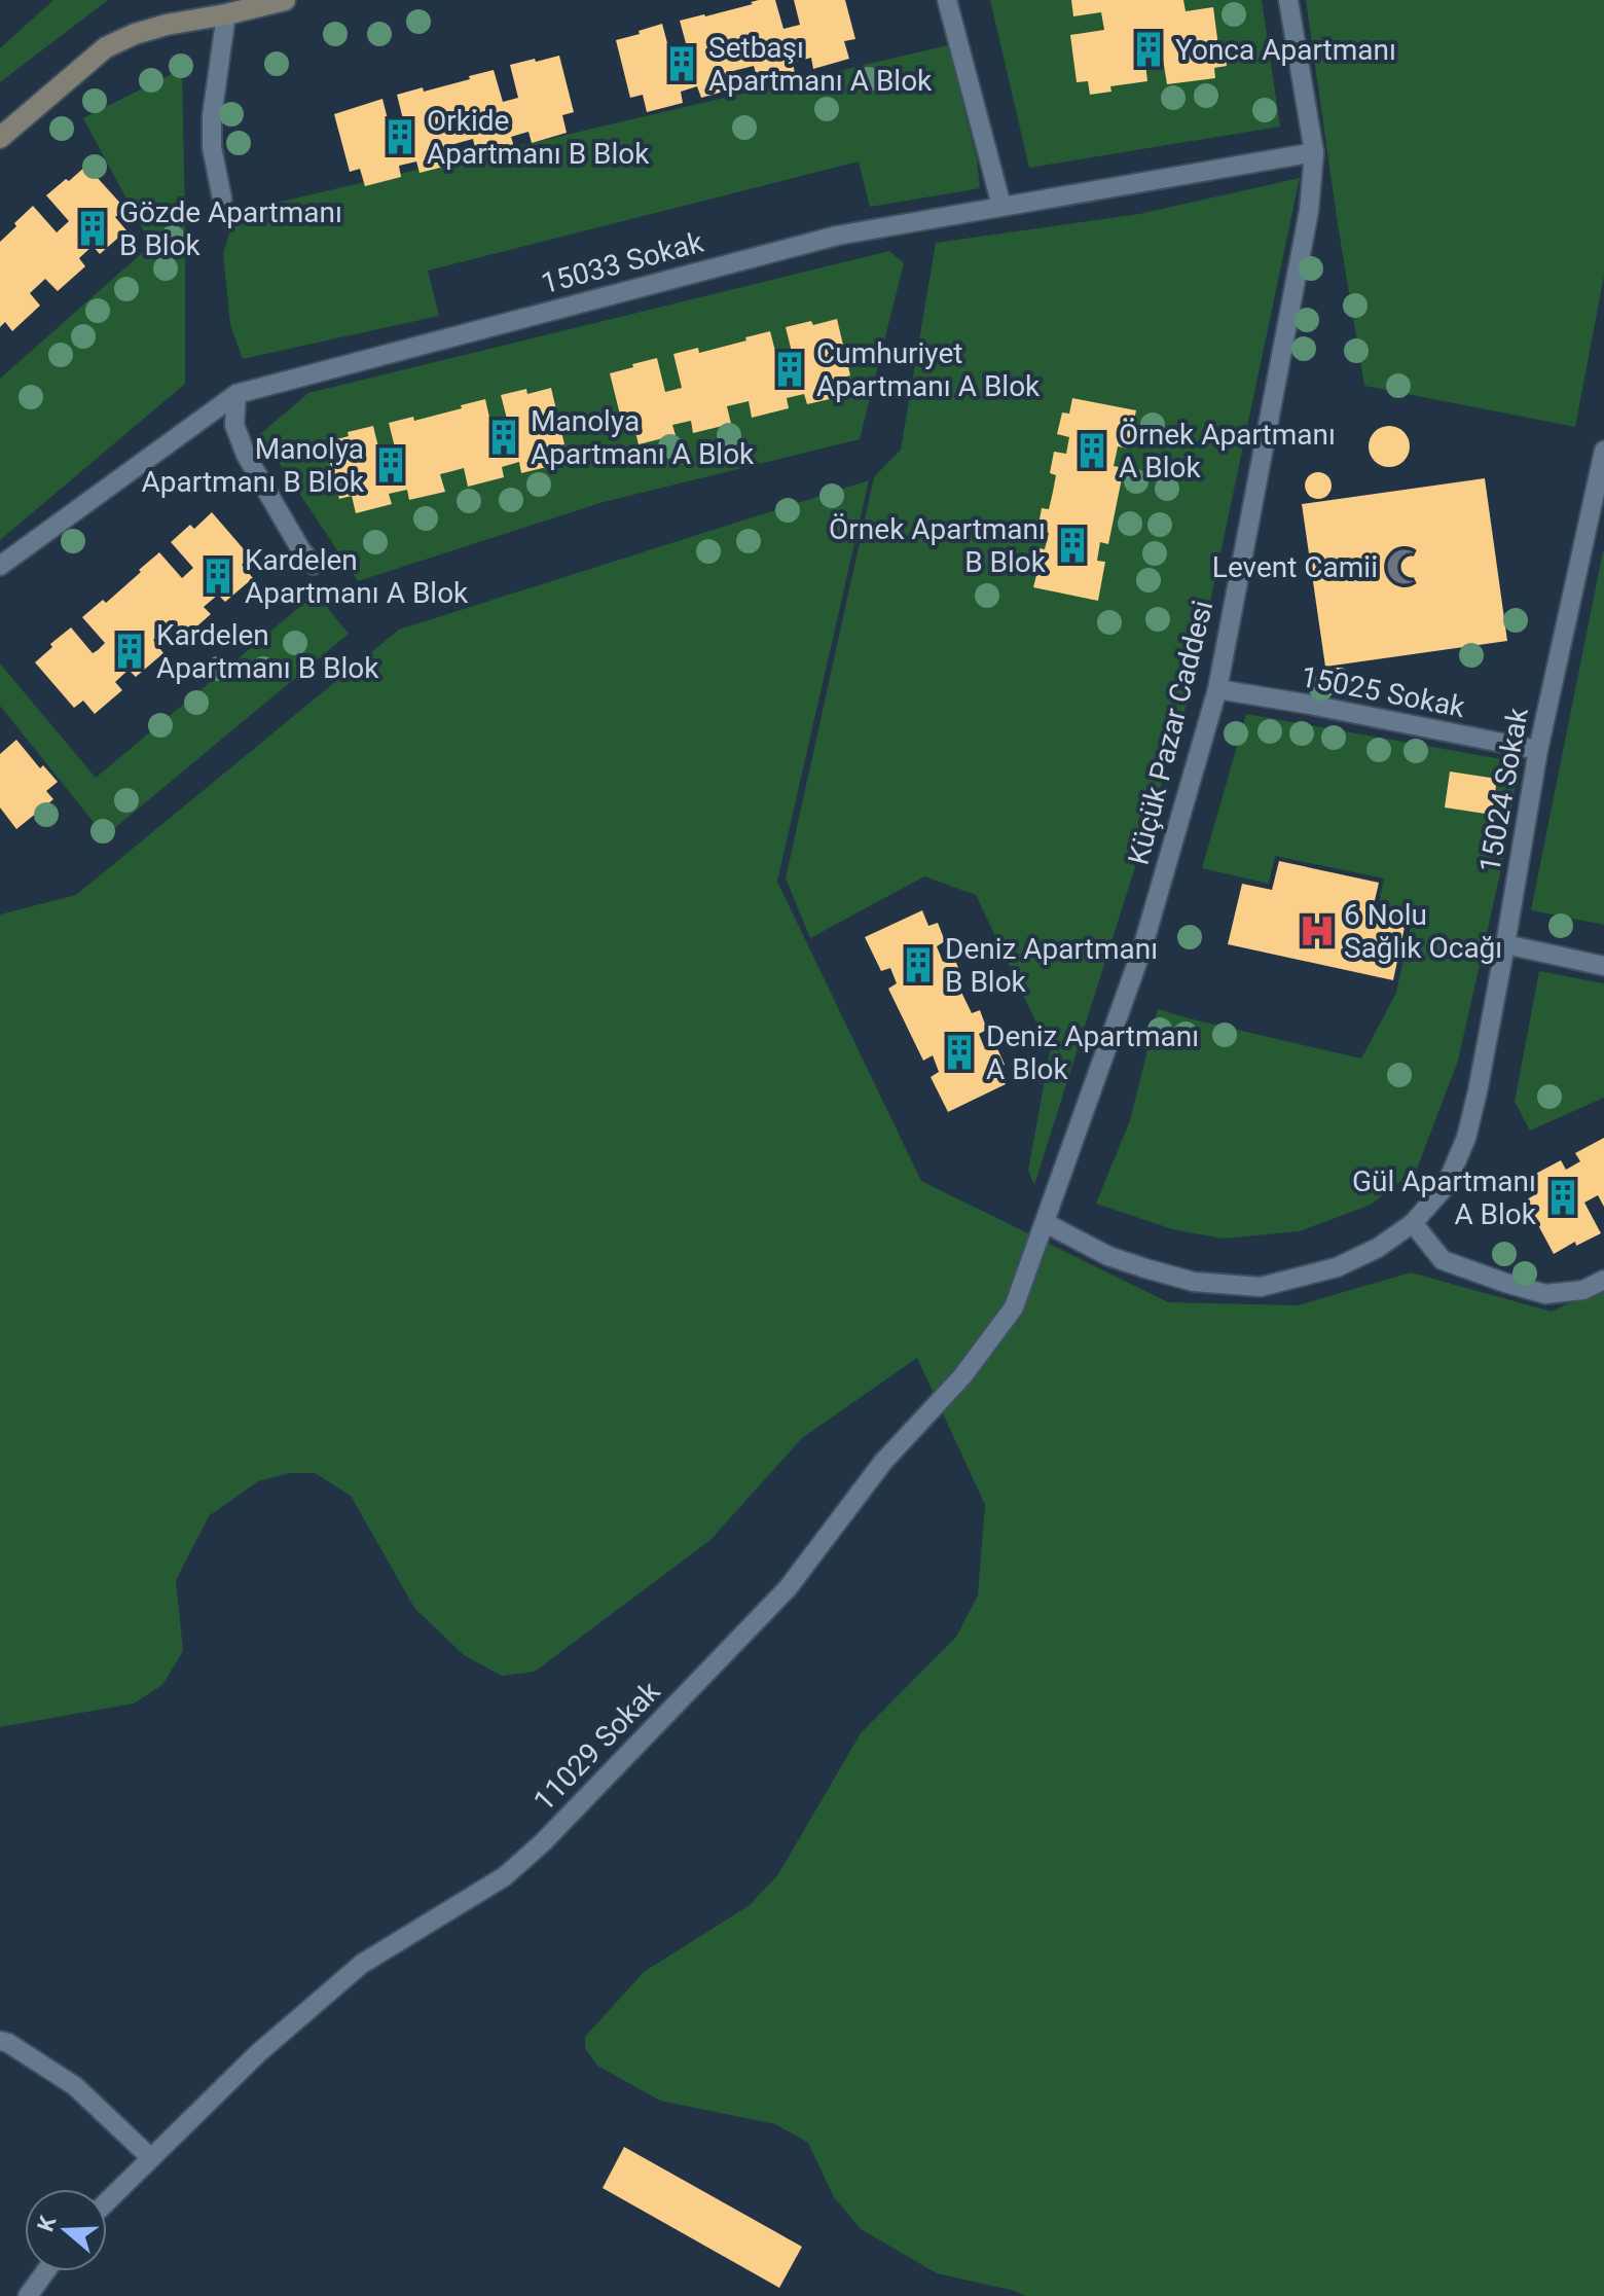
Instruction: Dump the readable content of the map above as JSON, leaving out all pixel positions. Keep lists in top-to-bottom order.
{
  "streets": {
    "lane": [
      "15033 Sokak",
      "15025 Sokak",
      "Küçük Pazar Caddesi",
      "15024 Sokak",
      "11029 Sokak"
    ]
  },
  "crossings": [
    ["15033 Sokak", "Küçük Pazar Caddesi"],
    ["15025 Sokak", "Küçük Pazar Caddesi"],
    ["15025 Sokak", "15024 Sokak"],
    ["Küçük Pazar Caddesi", "15024 Sokak"],
    ["Küçük Pazar Caddesi", "11029 Sokak"],
    ["15024 Sokak", "11029 Sokak"]
  ],
  "places": {
    "building": [
      "Yonca Apartmanı",
      "Setbaşı Apartmanı A Blok",
      "Orkide Apartmanı B Blok",
      "Gözde Apartmanı B Blok",
      "Cumhuriyet Apartmanı A Blok",
      "Manolya Apartmanı A Blok",
      "Örnek Apartmanı A Blok",
      "Manolya Apartmanı B Blok",
      "Örnek Apartmanı B Blok",
      "Kardelen Apartmanı A Blok",
      "Kardelen Apartmanı B Blok",
      "Deniz Apartmanı B Blok",
      "Deniz Apartmanı A Blok",
      "Gül Apartmanı A Blok"
    ],
    "mosque": ["Levent Camii"],
    "hospital": ["6 Nolu Sağlık Ocağı"]
  },
  "north": "left"
}
